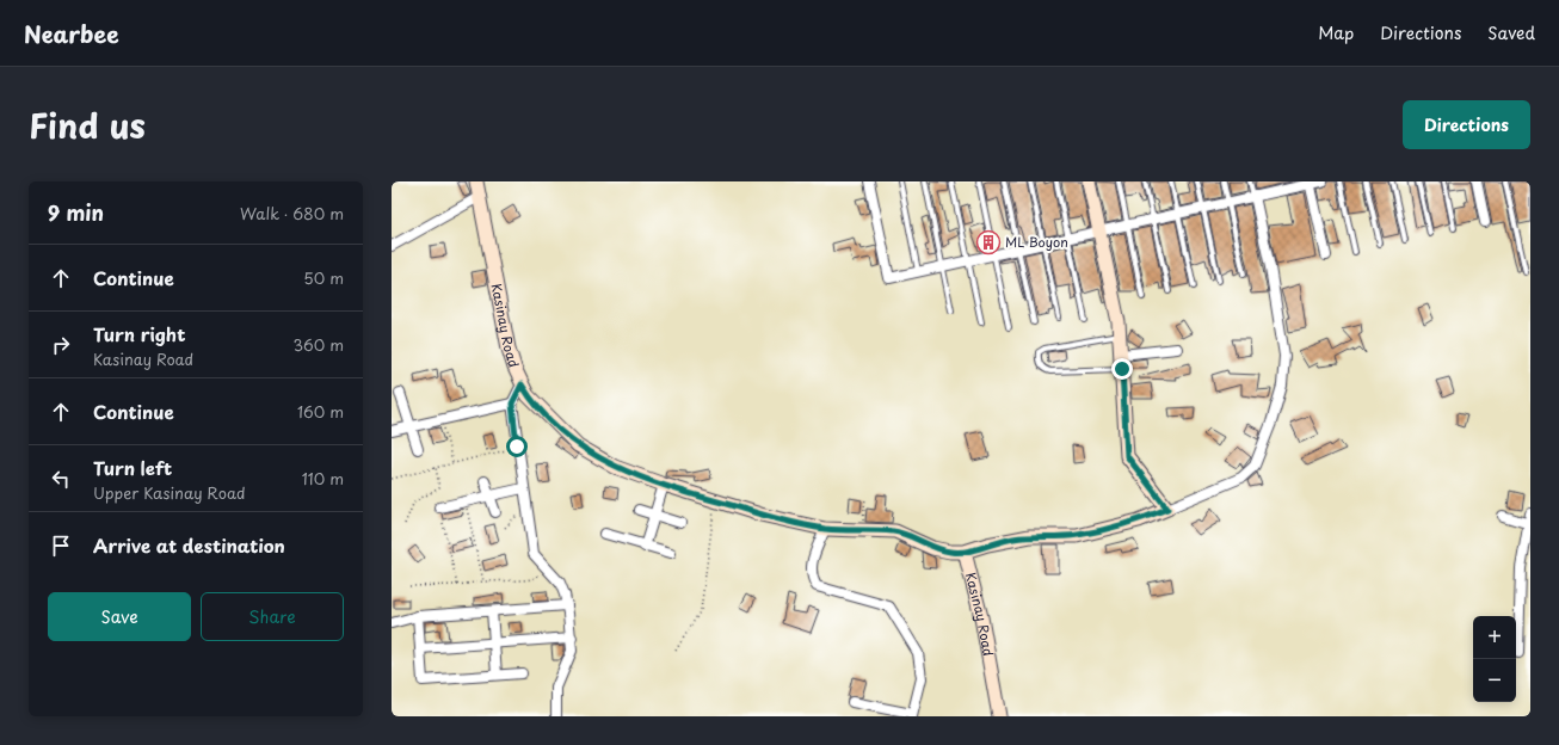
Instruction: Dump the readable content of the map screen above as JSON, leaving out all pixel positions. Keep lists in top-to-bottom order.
{
  "streets": {
    "street": ["Kasinay Road"]
  },
  "places": {
    "building": ["ML Boyon"]
  },
  "page": {
    "header": "Nearbee",
    "nav": ["Map", "Directions", "Saved"],
    "title": "Find us",
    "buttons": [
      "Directions",
      ["Save", "Share"]
    ],
    "heading": ["9 min", "Walk · 680 m"],
    "list": [
      ["Continue", "50 m"],
      ["Turn right", "Kasinay Road", "360 m"],
      ["Continue", "160 m"],
      ["Turn left", "Upper Kasinay Road", "110 m"],
      "Arrive at destination"
    ],
    "map_buttons": ["+", "−"]
  }
}
